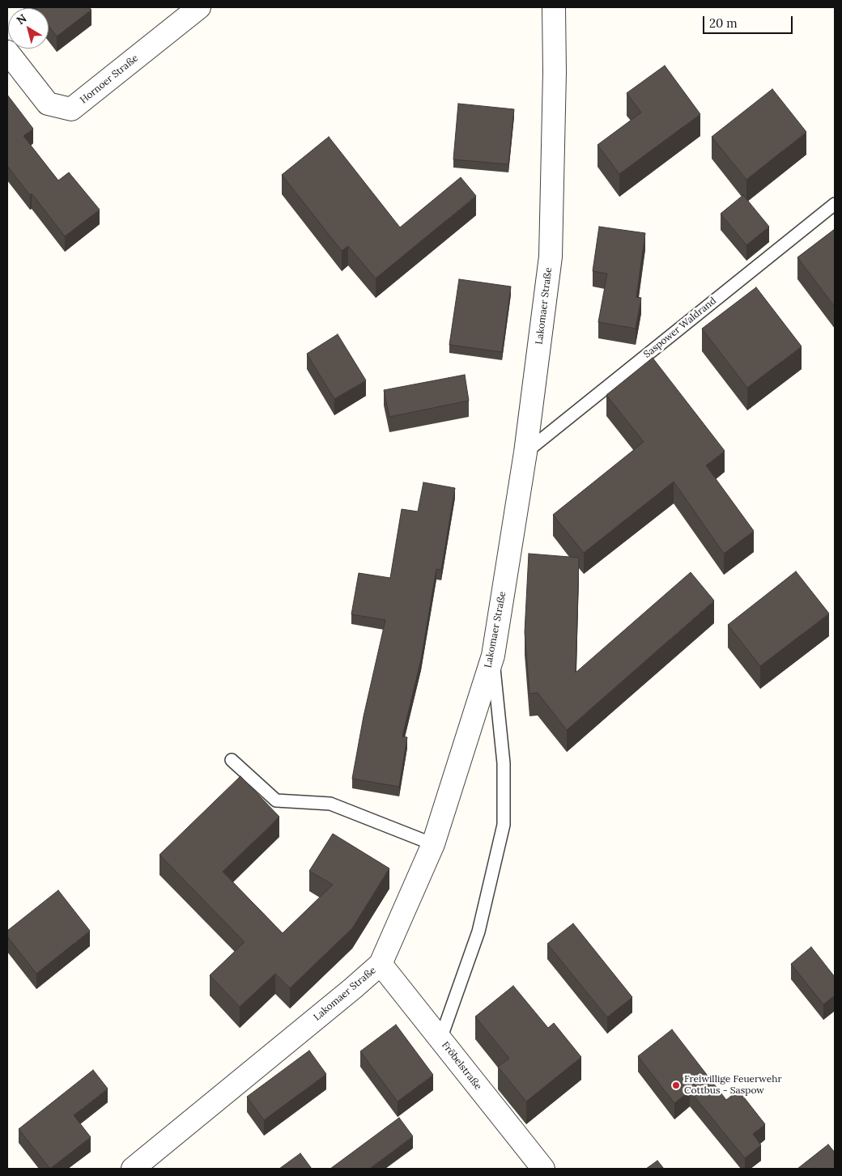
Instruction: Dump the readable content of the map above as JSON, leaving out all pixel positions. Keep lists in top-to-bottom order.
{
  "streets": {
    "street": ["Hornoer Straße", "Lakomaer Straße", "Fröbelstraße"],
    "lane": ["Saspower Waldrand"]
  },
  "crossings": [
    ["Lakomaer Straße", "Saspower Waldrand"],
    ["Lakomaer Straße", "Fröbelstraße"]
  ],
  "places": ["Freiwillige Feuerwehr Cottbus - Saspow"],
  "scale_bar": "20 m",
  "north": "top left"
}
